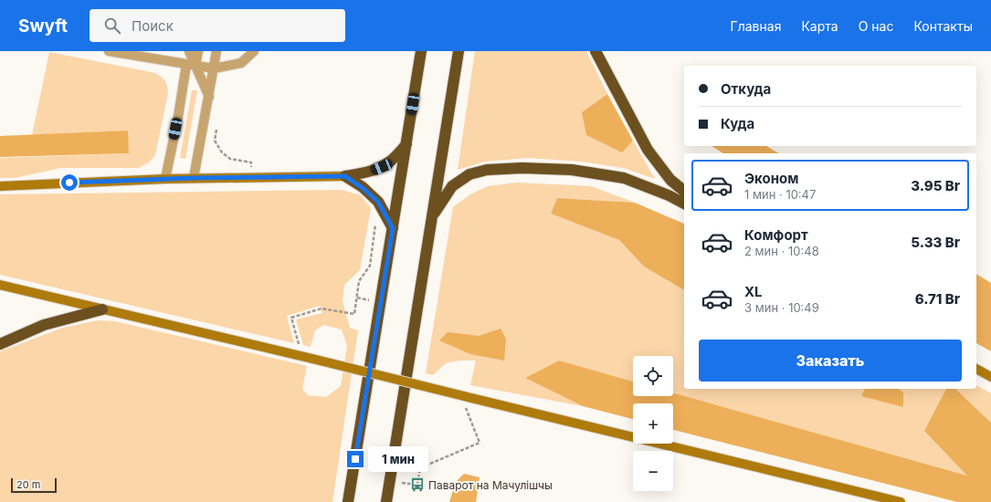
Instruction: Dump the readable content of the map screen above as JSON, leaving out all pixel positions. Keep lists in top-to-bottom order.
{
  "places": {
    "bus stop": ["Паварот на Мачулішчы"]
  },
  "scale_bar": "20 m",
  "page": {
    "header": "Swyft",
    "search": "Поиск",
    "nav": [
      "Главная",
      "Карта",
      "О нас",
      "Контакты"
    ],
    "banner": ["Откуда", "Куда"],
    "list": [
      {
        "name": "Эконом",
        "note": "1 мин · 10:47",
        "value": "3.95 Br"
      },
      {
        "name": "Комфорт",
        "note": "2 мин · 10:48",
        "value": "5.33 Br"
      },
      {
        "name": "XL",
        "note": "3 мин · 10:49",
        "value": "6.71 Br"
      }
    ],
    "buttons": "Заказать",
    "map_buttons": ["+", "−"],
    "bubble": "1 мин",
    "scale": "20 m"
  }
}
